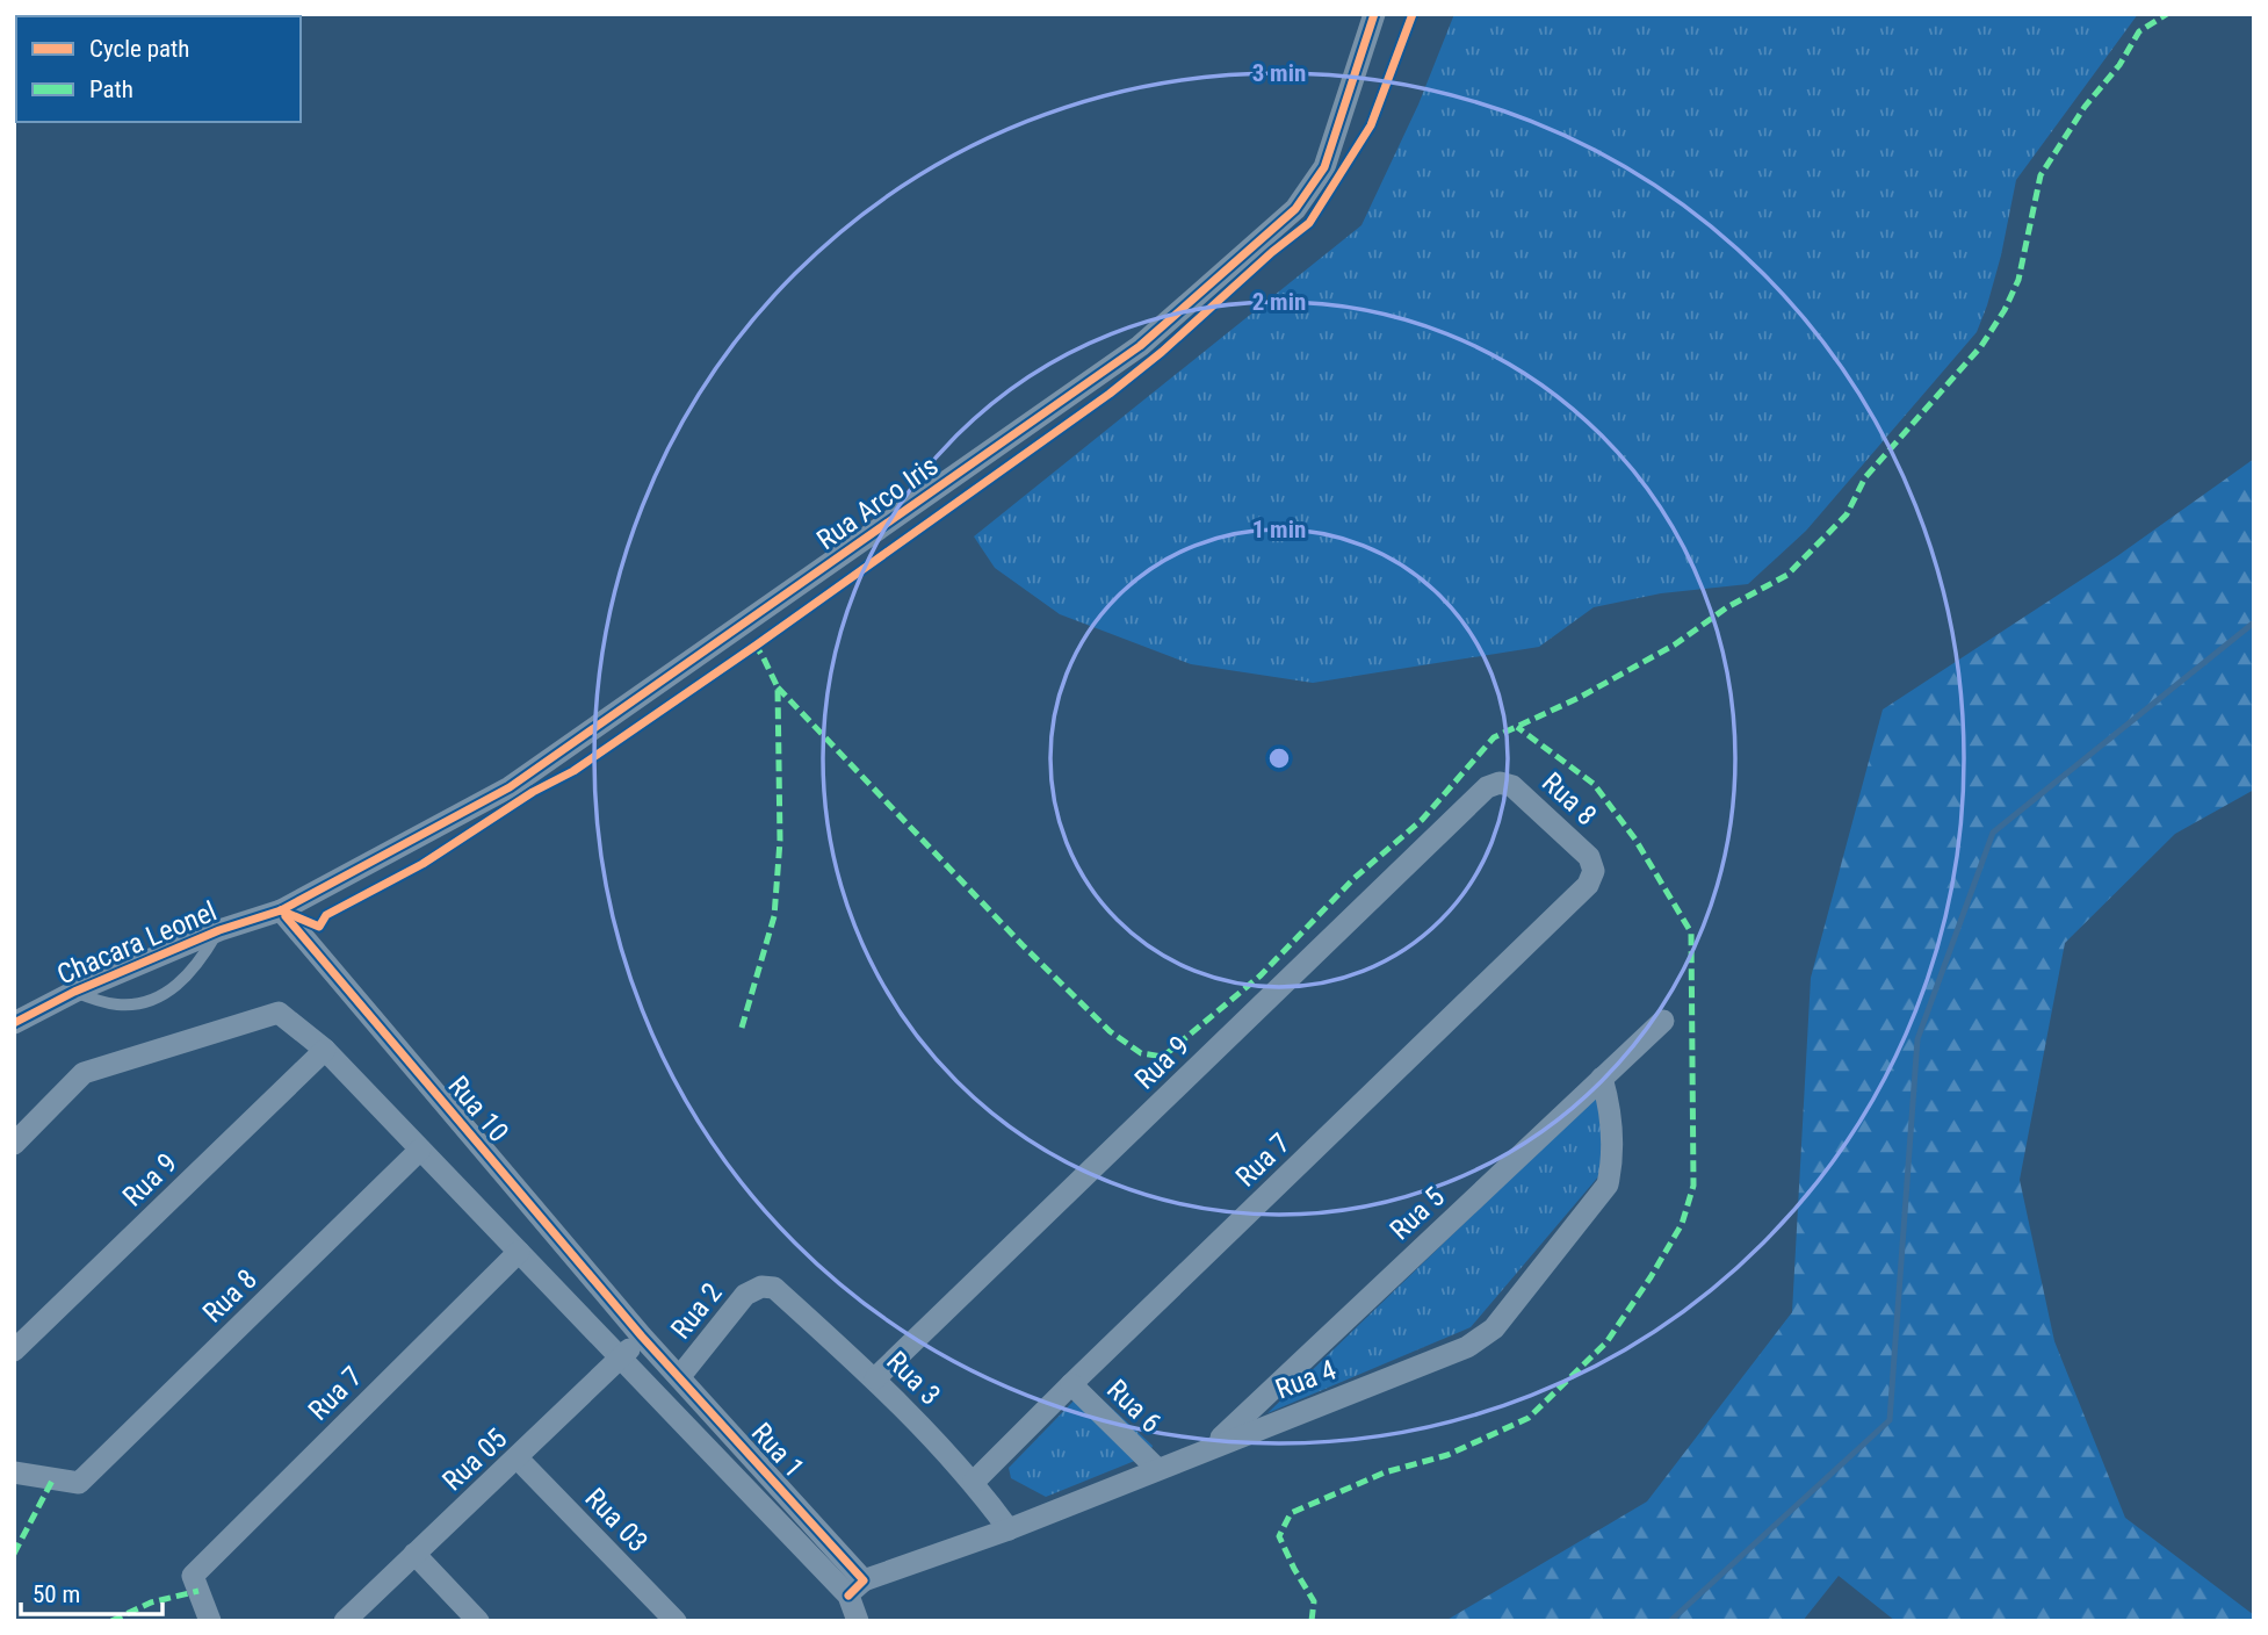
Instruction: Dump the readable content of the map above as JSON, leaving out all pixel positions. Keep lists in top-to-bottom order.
{
  "streets": {
    "street": [
      "Rua Arco Iris",
      "Rua 8",
      "Chacara Leonel",
      "Rua 9",
      "Rua 10",
      "Rua 7",
      "Rua 5",
      "Rua 2",
      "Rua 3",
      "Rua 4",
      "Rua 6",
      "Rua 1",
      "Rua 05",
      "Rua 03"
    ]
  },
  "crossings": [
    ["Rua Arco Iris", "Chacara Leonel"],
    ["Rua Arco Iris", "Rua 10"],
    ["Rua 8", "Rua 9"],
    ["Rua 8", "Rua 7"],
    ["Rua 8", "Rua 1"],
    ["Chacara Leonel", "Rua 10"],
    ["Rua 9", "Rua 3"],
    ["Rua 9", "Rua 1"],
    ["Rua 10", "Rua 1"],
    ["Rua 10", "Rua 05"],
    ["Rua 7", "Rua 3"],
    ["Rua 7", "Rua 6"],
    ["Rua 7", "Rua 1"],
    ["Rua 5", "Rua 4"],
    ["Rua 2", "Rua 3"],
    ["Rua 2", "Rua 1"],
    ["Rua 3", "Rua 4"],
    ["Rua 4", "Rua 6"],
    ["Rua 4", "Rua 1"],
    ["Rua 1", "Rua 05"],
    ["Rua 05", "Rua 03"]
  ],
  "legend": ["Cycle path", "Path"],
  "scale_bar": "50 m",
  "rings": ["3 min", "2 min", "1 min"]
}
